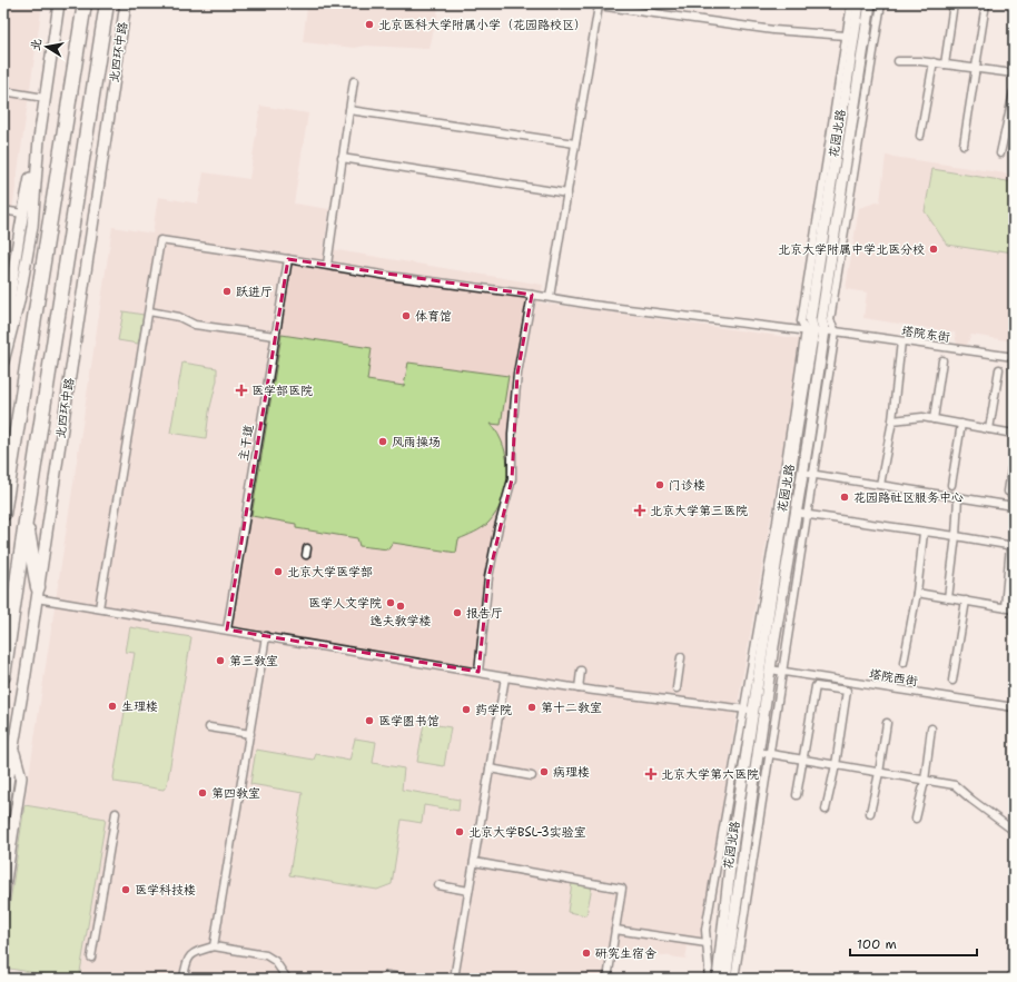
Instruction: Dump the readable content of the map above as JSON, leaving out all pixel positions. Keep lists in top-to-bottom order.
{
  "streets": {
    "highway": ["北四环中路"],
    "street": [
      "花园北路",
      "塔院东街",
      "主干道",
      "塔院西街"
    ]
  },
  "crossings": [
    ["花园北路", "塔院东街"],
    ["花园北路", "塔院西街"],
    ["塔院东街", "主干道"]
  ],
  "places": {
    "other": [
      "北京医科大学附属小学（花园路校区）",
      "北京大学附属中学北医分校",
      "跃进厅",
      "体育馆",
      "风雨操场",
      "门诊楼",
      "花园路社区服务中心",
      "北京大学医学部",
      "医学人文学院",
      "逸夫教学楼",
      "报告厅",
      "第三教室",
      "生理楼",
      "第十二教室",
      "药学院",
      "医学图书馆",
      "病理楼",
      "第四教室",
      "北京大学BSL-3实验室",
      "医学科技楼",
      "研究生宿舍"
    ],
    "health": ["医学部医院", "北京大学第三医院", "北京大学第六医院"]
  },
  "scale_bar": "100 m",
  "north": "left"
}
